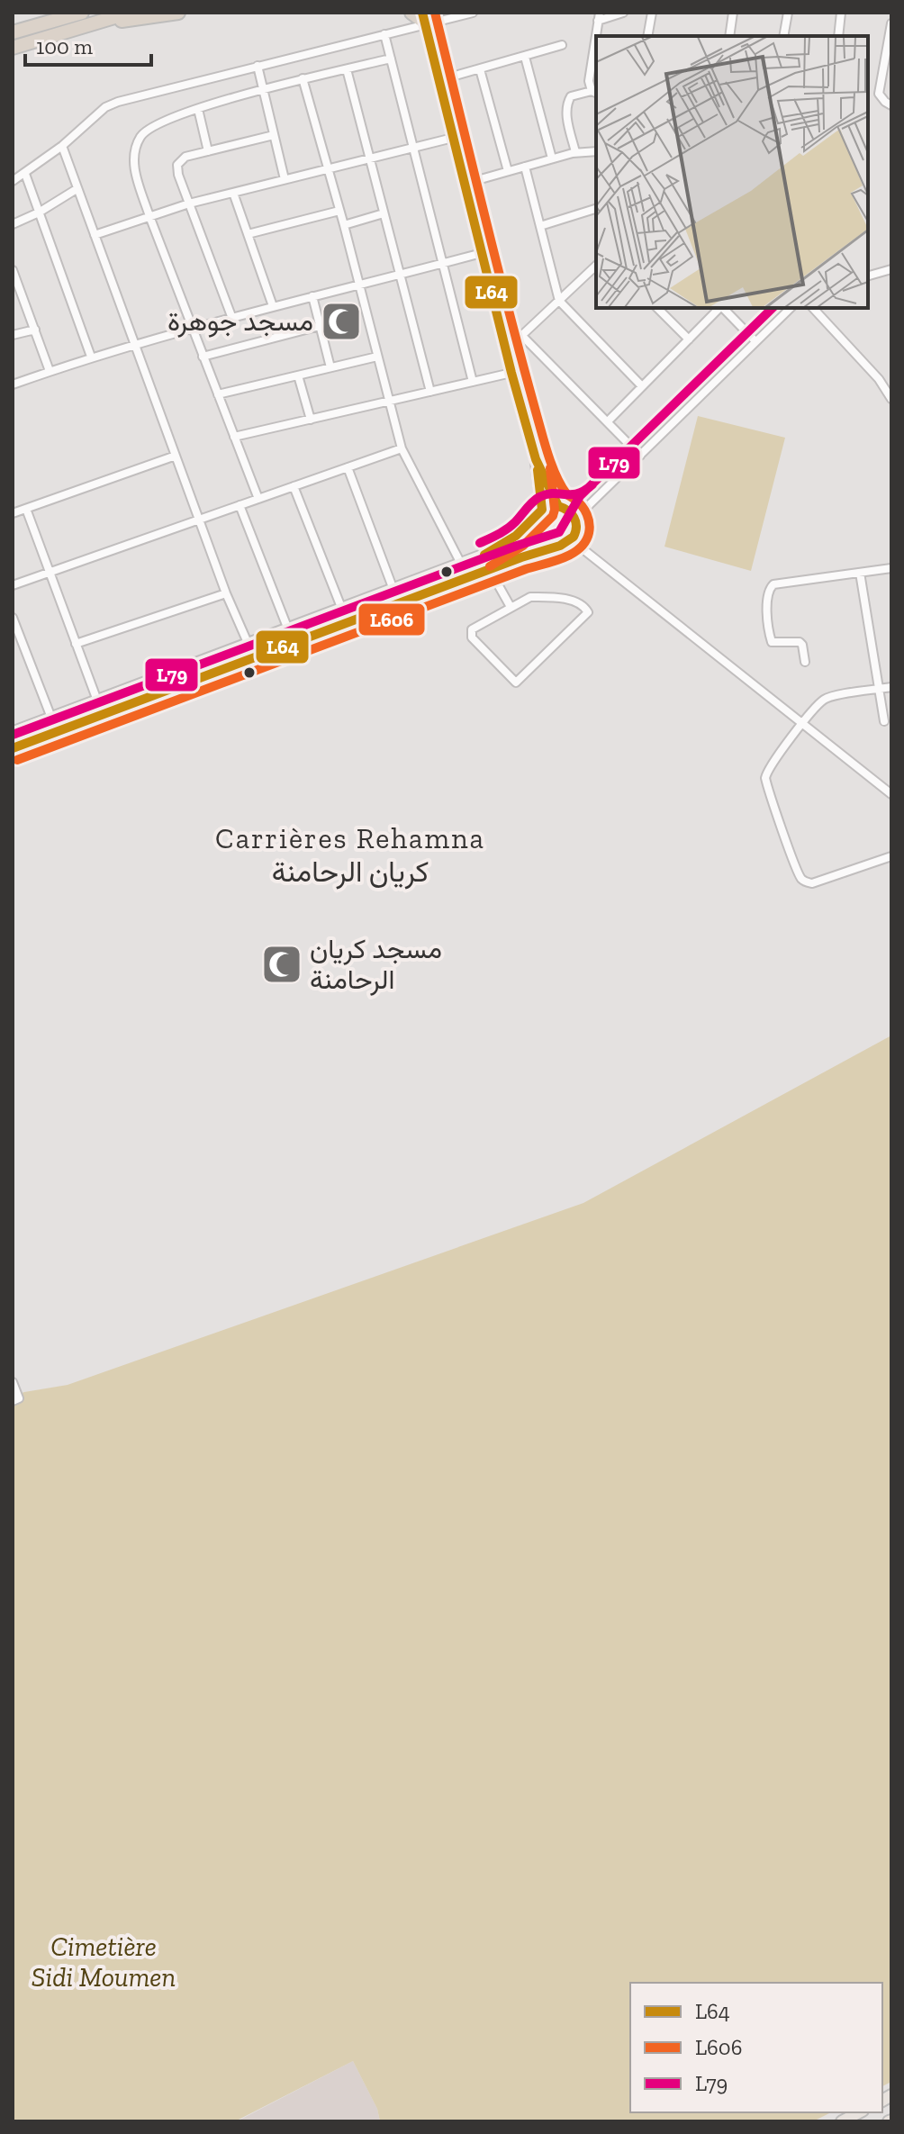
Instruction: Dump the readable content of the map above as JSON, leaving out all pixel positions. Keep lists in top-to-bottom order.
{
  "districts": ["Carrières Rehamna كريان الرحامنة"],
  "parks": ["Cimetière Sidi Moumen"],
  "places": {
    "mosque": ["مسجد جوهرة", "مسجد كريان الرحامنة"]
  },
  "lines": ["transit line L64", "transit line L606", "transit line L79"],
  "legend": ["L64", "L606", "L79"],
  "scale_bar": "100 m"
}
